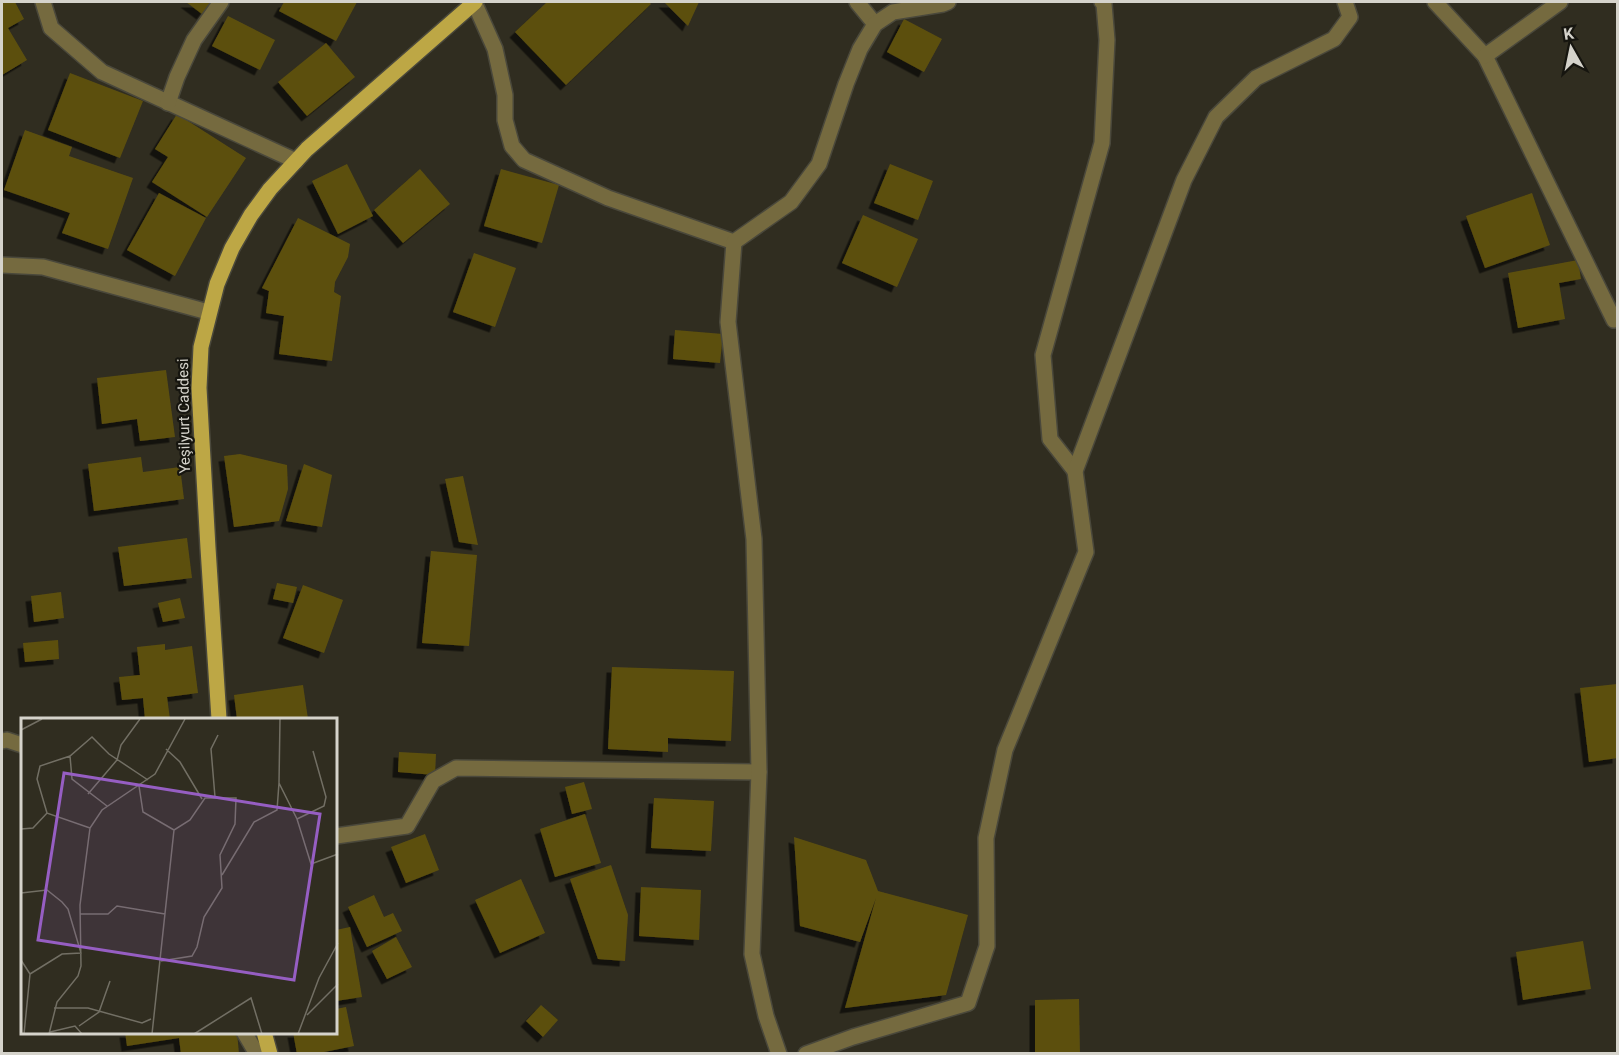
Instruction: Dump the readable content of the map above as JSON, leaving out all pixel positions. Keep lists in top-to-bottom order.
{
  "streets": {
    "main road": ["Yeşilyurt Caddesi"]
  },
  "north": "top"
}
